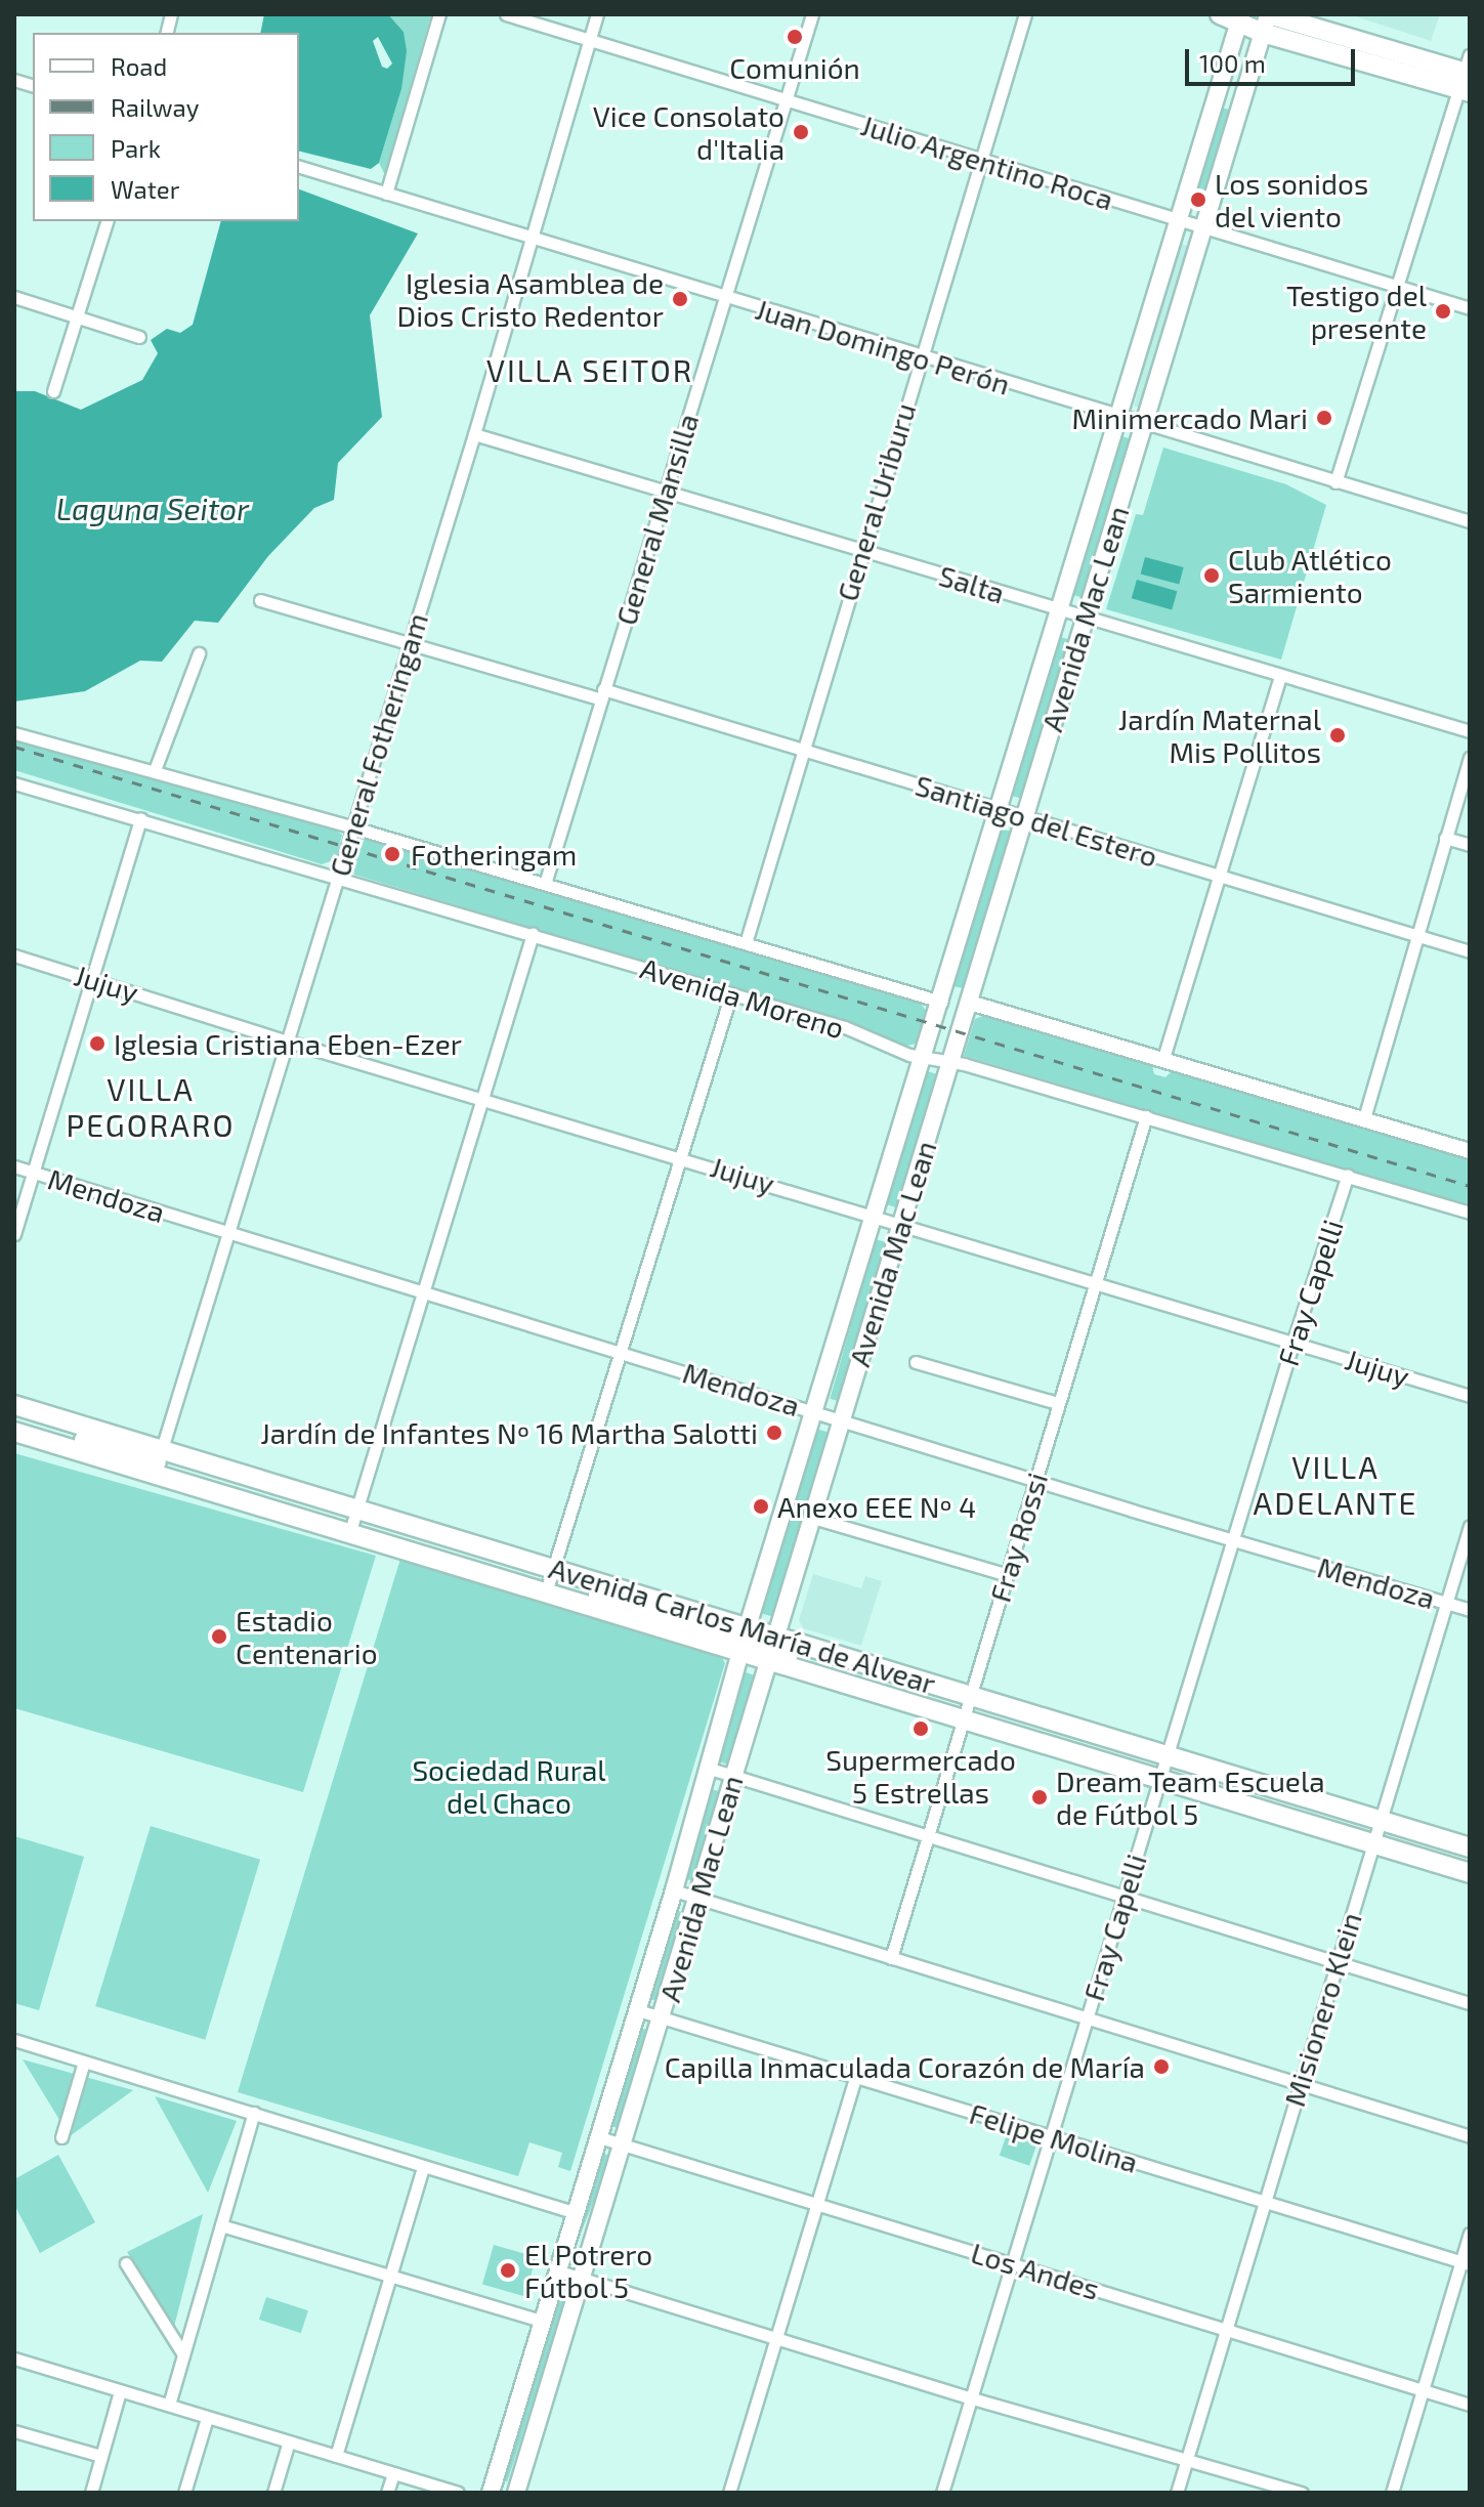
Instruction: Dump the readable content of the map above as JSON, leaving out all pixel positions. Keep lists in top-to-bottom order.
{
  "streets": {
    "main road": ["Avenida Mac Lean", "Avenida Moreno", "Avenida Carlos María de Alvear"],
    "street": [
      "Julio Argentino Roca",
      "Juan Domingo Perón",
      "General Uriburu",
      "General Mansilla",
      "Salta",
      "General Fotheringam",
      "Santiago del Estero",
      "Jujuy",
      "Mendoza",
      "Fray Capelli",
      "Fray Rossi",
      "Misionero Klein",
      "Felipe Molina",
      "Los Andes"
    ]
  },
  "crossings": [
    ["Julio Argentino Roca", "General Uriburu"],
    ["Julio Argentino Roca", "General Mansilla"],
    ["Julio Argentino Roca", "Avenida Mac Lean"],
    ["Julio Argentino Roca", "General Fotheringam"],
    ["Juan Domingo Perón", "General Uriburu"],
    ["Juan Domingo Perón", "General Mansilla"],
    ["Juan Domingo Perón", "Avenida Mac Lean"],
    ["Juan Domingo Perón", "General Fotheringam"],
    ["General Uriburu", "Salta"],
    ["General Uriburu", "Santiago del Estero"],
    ["General Uriburu", "Avenida Moreno"],
    ["General Mansilla", "Salta"],
    ["General Mansilla", "Santiago del Estero"],
    ["General Mansilla", "Avenida Moreno"],
    ["Salta", "Avenida Mac Lean"],
    ["Salta", "General Fotheringam"],
    ["Avenida Mac Lean", "Santiago del Estero"],
    ["Avenida Mac Lean", "Jujuy"],
    ["Avenida Mac Lean", "Avenida Moreno"],
    ["Avenida Mac Lean", "Mendoza"],
    ["Avenida Mac Lean", "Avenida Carlos María de Alvear"],
    ["Avenida Mac Lean", "Felipe Molina"],
    ["Avenida Mac Lean", "Los Andes"],
    ["General Fotheringam", "Santiago del Estero"],
    ["General Fotheringam", "Jujuy"],
    ["General Fotheringam", "Avenida Moreno"],
    ["General Fotheringam", "Mendoza"],
    ["General Fotheringam", "Avenida Carlos María de Alvear"],
    ["Jujuy", "Fray Capelli"],
    ["Jujuy", "Fray Rossi"],
    ["Avenida Moreno", "Fray Capelli"],
    ["Avenida Moreno", "Fray Rossi"],
    ["Mendoza", "Fray Capelli"],
    ["Mendoza", "Fray Rossi"],
    ["Mendoza", "Misionero Klein"],
    ["Fray Capelli", "Avenida Carlos María de Alvear"],
    ["Fray Capelli", "Felipe Molina"],
    ["Fray Capelli", "Los Andes"],
    ["Fray Rossi", "Avenida Carlos María de Alvear"],
    ["Avenida Carlos María de Alvear", "Misionero Klein"],
    ["Misionero Klein", "Felipe Molina"],
    ["Misionero Klein", "Los Andes"]
  ],
  "districts": ["VILLA SEITOR", "VILLA PEGORARO", "VILLA ADELANTE"],
  "water": ["Laguna Seitor"],
  "parks": ["Sociedad Rural del Chaco"],
  "places": [
    "Comunión",
    "Vice Consolato d'Italia",
    "Los sonidos del viento",
    "Iglesia Asamblea de Dios Cristo Redentor",
    "Testigo del presente",
    "Minimercado Mari",
    "Club Atlético Sarmiento",
    "Jardín Maternal Mis Pollitos",
    "Fotheringam",
    "Iglesia Cristiana Eben-Ezer",
    "Jardín de Infantes Nº 16 Martha Salotti",
    "Anexo EEE Nº 4",
    "Estadio Centenario",
    "Supermercado 5 Estrellas",
    "Dream Team Escuela de Fútbol 5",
    "Capilla Inmaculada Corazón de María",
    "El Potrero Fútbol 5"
  ],
  "legend": [
    "Road",
    "Railway",
    "Park",
    "Water"
  ],
  "scale_bar": "100 m"
}
